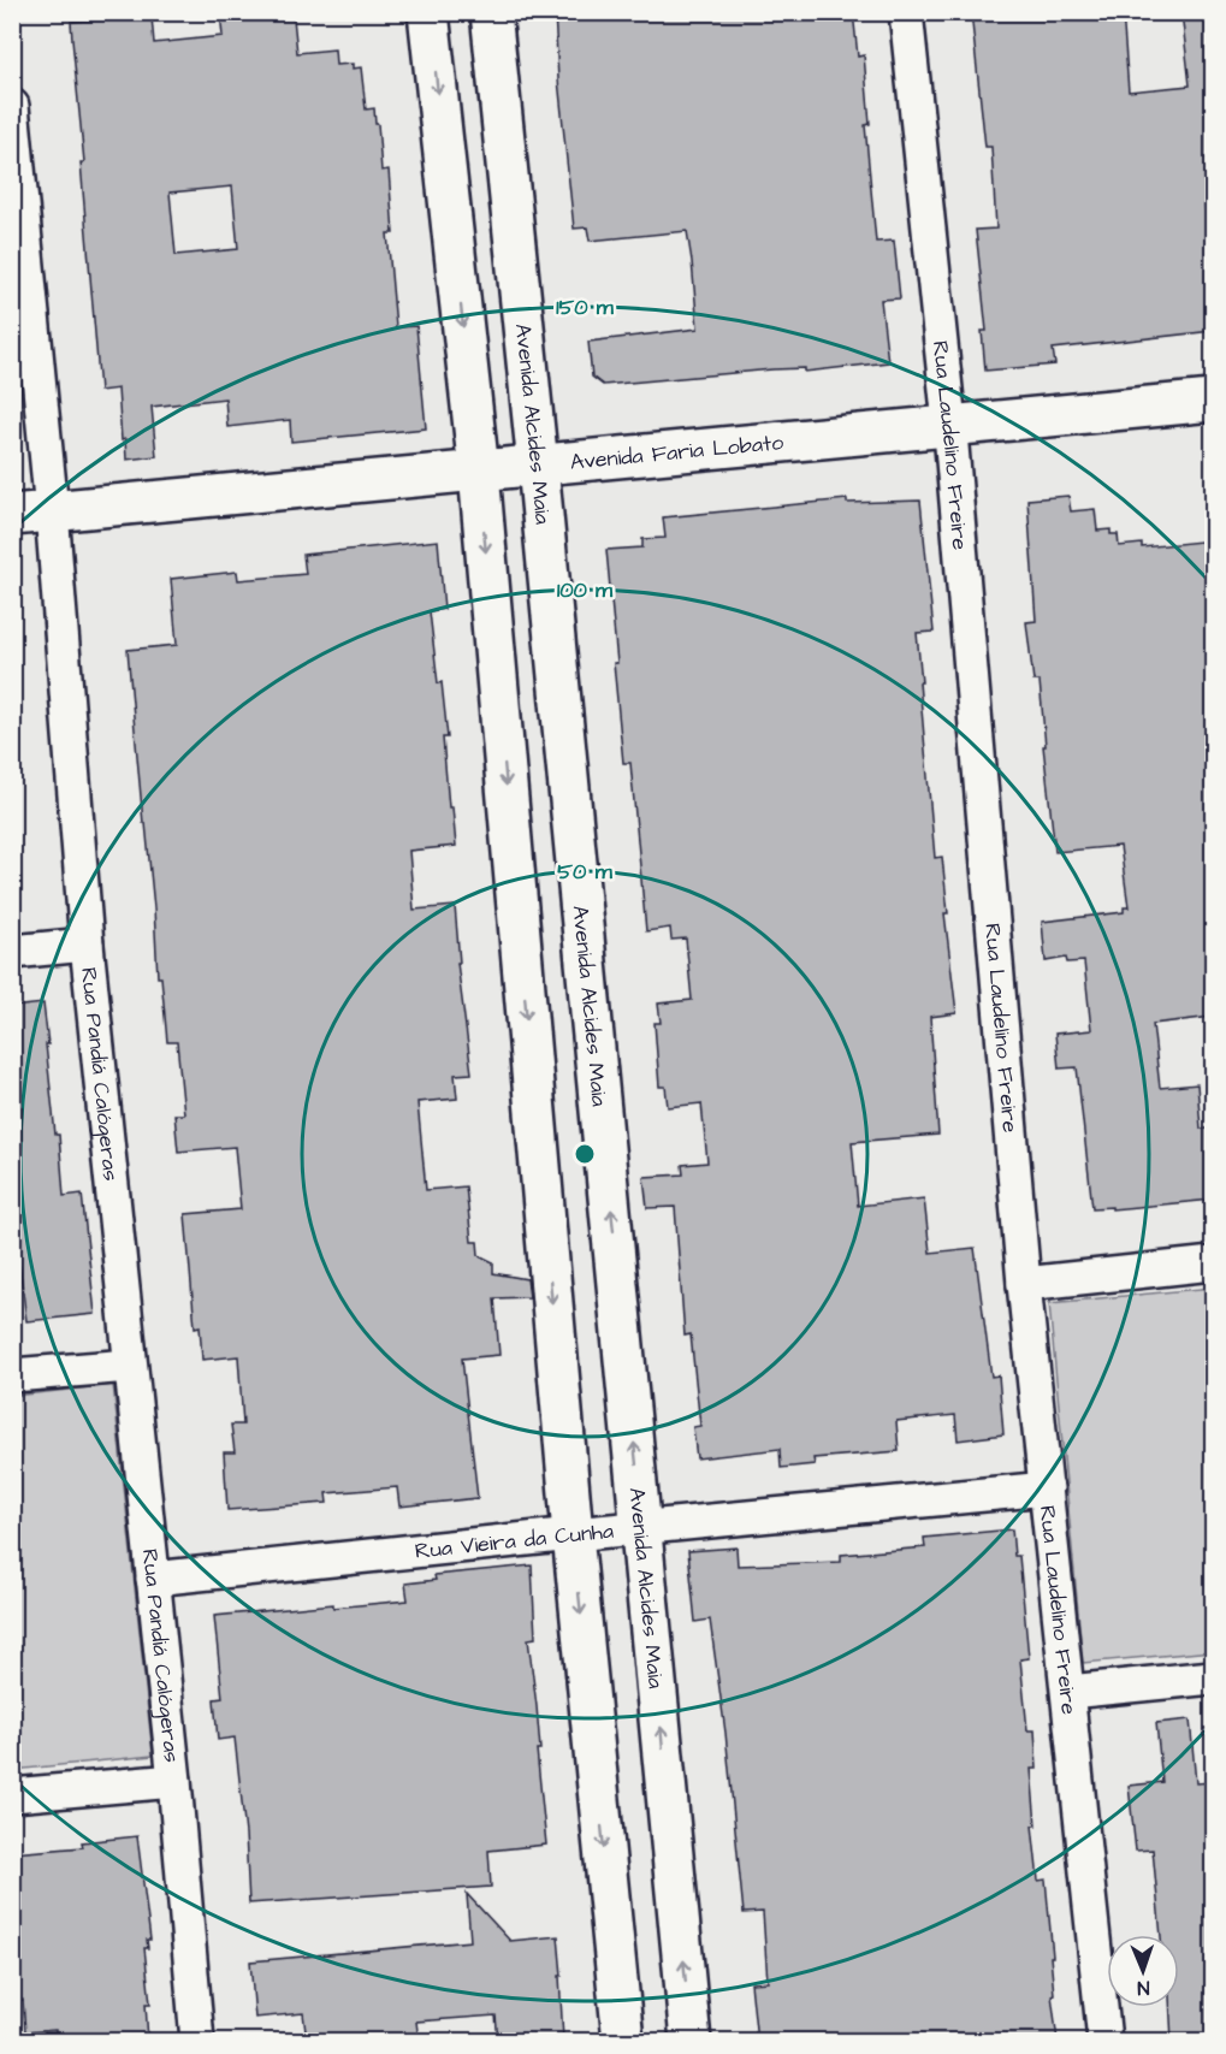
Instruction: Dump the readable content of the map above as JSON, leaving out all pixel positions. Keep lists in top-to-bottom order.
{
  "streets": {
    "street": [
      "Avenida Alcides Maia",
      "Rua Laudelino Freire",
      "Avenida Faria Lobato",
      "Rua Pandiá Calógeras",
      "Rua Vieira da Cunha"
    ]
  },
  "crossings": [
    ["Avenida Alcides Maia", "Avenida Faria Lobato"],
    ["Avenida Alcides Maia", "Rua Vieira da Cunha"],
    ["Rua Laudelino Freire", "Avenida Faria Lobato"],
    ["Rua Laudelino Freire", "Rua Vieira da Cunha"],
    ["Avenida Faria Lobato", "Rua Pandiá Calógeras"],
    ["Rua Pandiá Calógeras", "Rua Vieira da Cunha"]
  ],
  "north": "bottom",
  "rings": ["150 m", "100 m", "50 m"]
}
